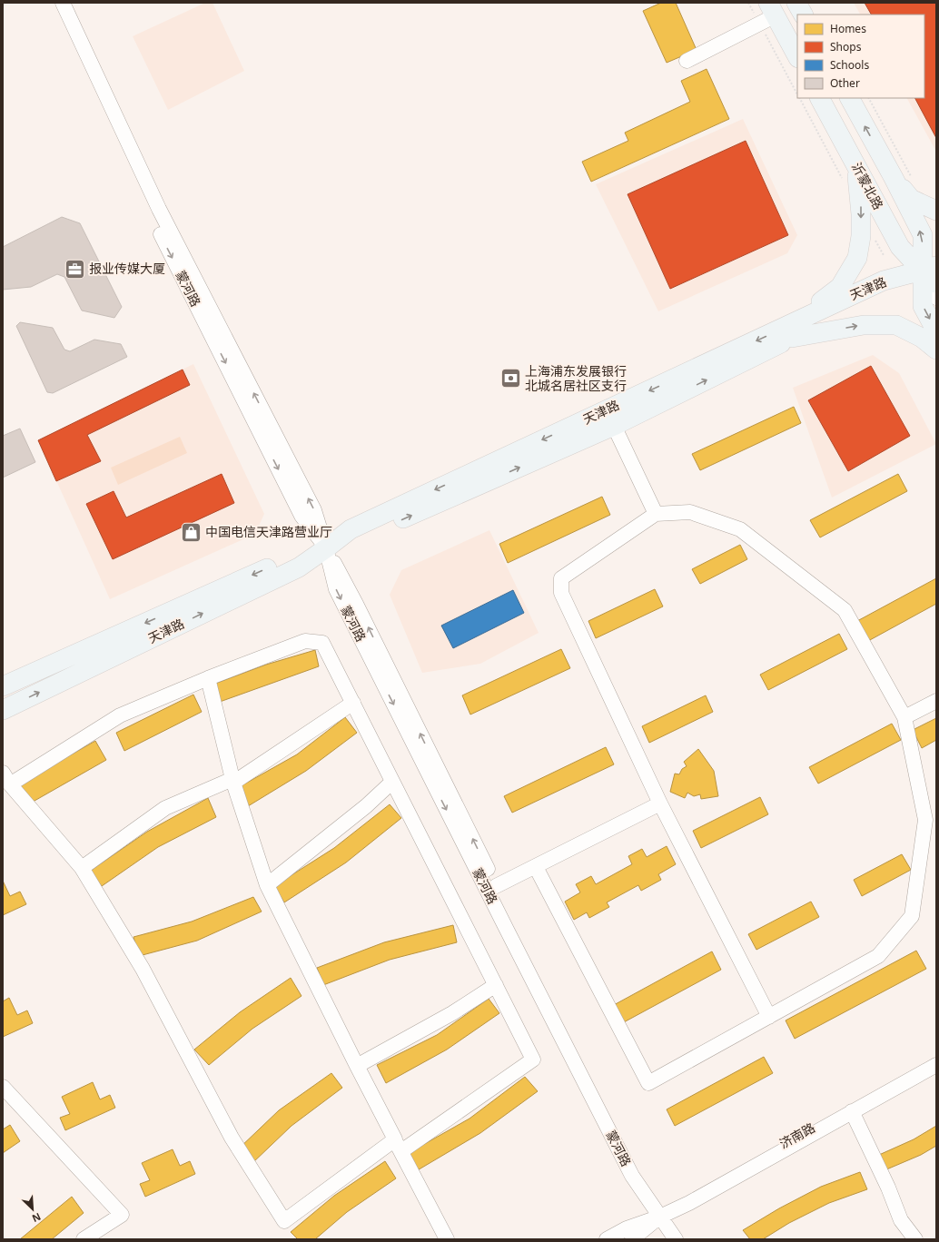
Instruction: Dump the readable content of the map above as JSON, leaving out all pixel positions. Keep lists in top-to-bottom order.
{
  "streets": {
    "main road": ["沂蒙北路", "天津路"],
    "street": ["蒙河路", "济南路"]
  },
  "crossings": [
    ["沂蒙北路", "天津路"],
    ["蒙河路", "天津路"],
    ["蒙河路", "济南路"]
  ],
  "places": {
    "office": ["报业传媒大厦"],
    "bank": ["上海浦东发展银行 北城名居社区支行"],
    "shop": ["中国电信天津路营业厅"]
  },
  "legend": [
    "Homes",
    "Shops",
    "Schools",
    "Other"
  ],
  "north": "bottom right"
}
